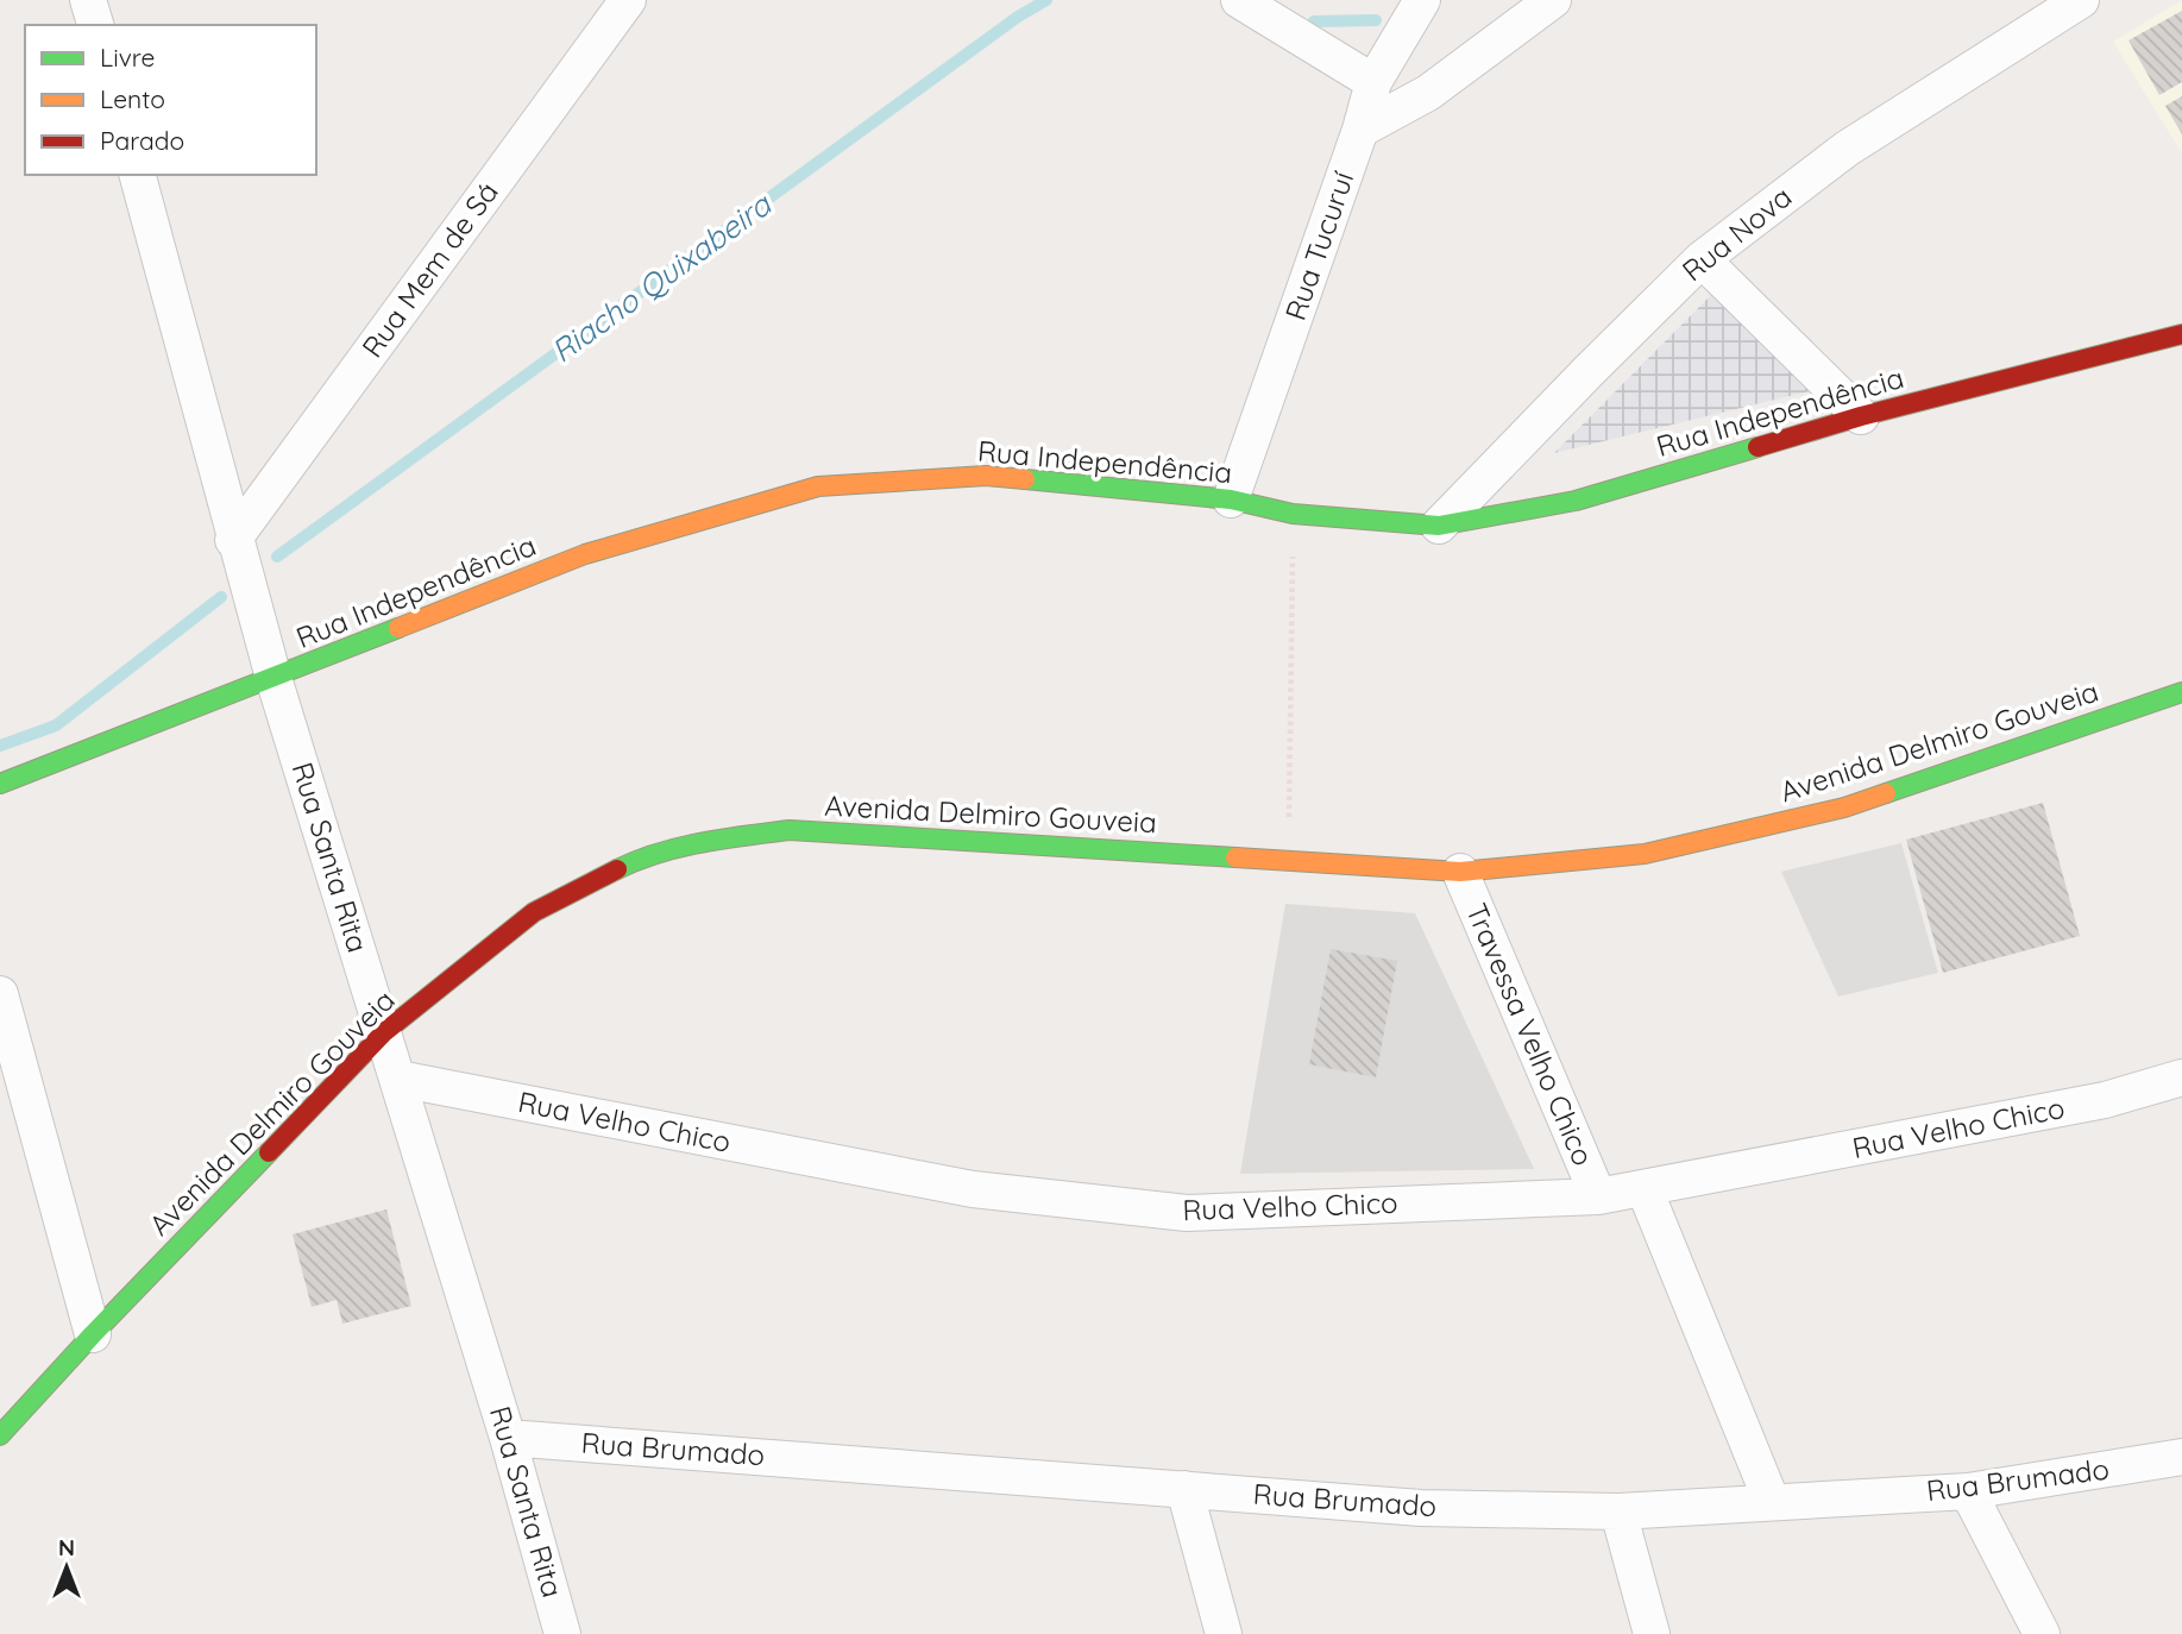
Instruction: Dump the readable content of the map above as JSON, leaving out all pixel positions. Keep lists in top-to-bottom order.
{
  "streets": {
    "street": [
      "Rua Nova",
      "Rua Tucuruí",
      "Rua Mem de Sá",
      "Rua Independência",
      "Avenida Delmiro Gouveia",
      "Rua Santa Rita",
      "Travessa Velho Chico",
      "Rua Velho Chico",
      "Rua Brumado"
    ]
  },
  "crossings": [
    ["Rua Nova", "Rua Independência"],
    ["Rua Tucuruí", "Rua Independência"],
    ["Rua Mem de Sá", "Rua Santa Rita"],
    ["Rua Independência", "Rua Santa Rita"],
    ["Avenida Delmiro Gouveia", "Rua Santa Rita"],
    ["Avenida Delmiro Gouveia", "Travessa Velho Chico"],
    ["Rua Santa Rita", "Rua Velho Chico"],
    ["Rua Santa Rita", "Rua Brumado"],
    ["Travessa Velho Chico", "Rua Velho Chico"]
  ],
  "water": ["Riacho Quixabeira"],
  "legend": ["Livre", "Lento", "Parado"],
  "north": "top"
}
